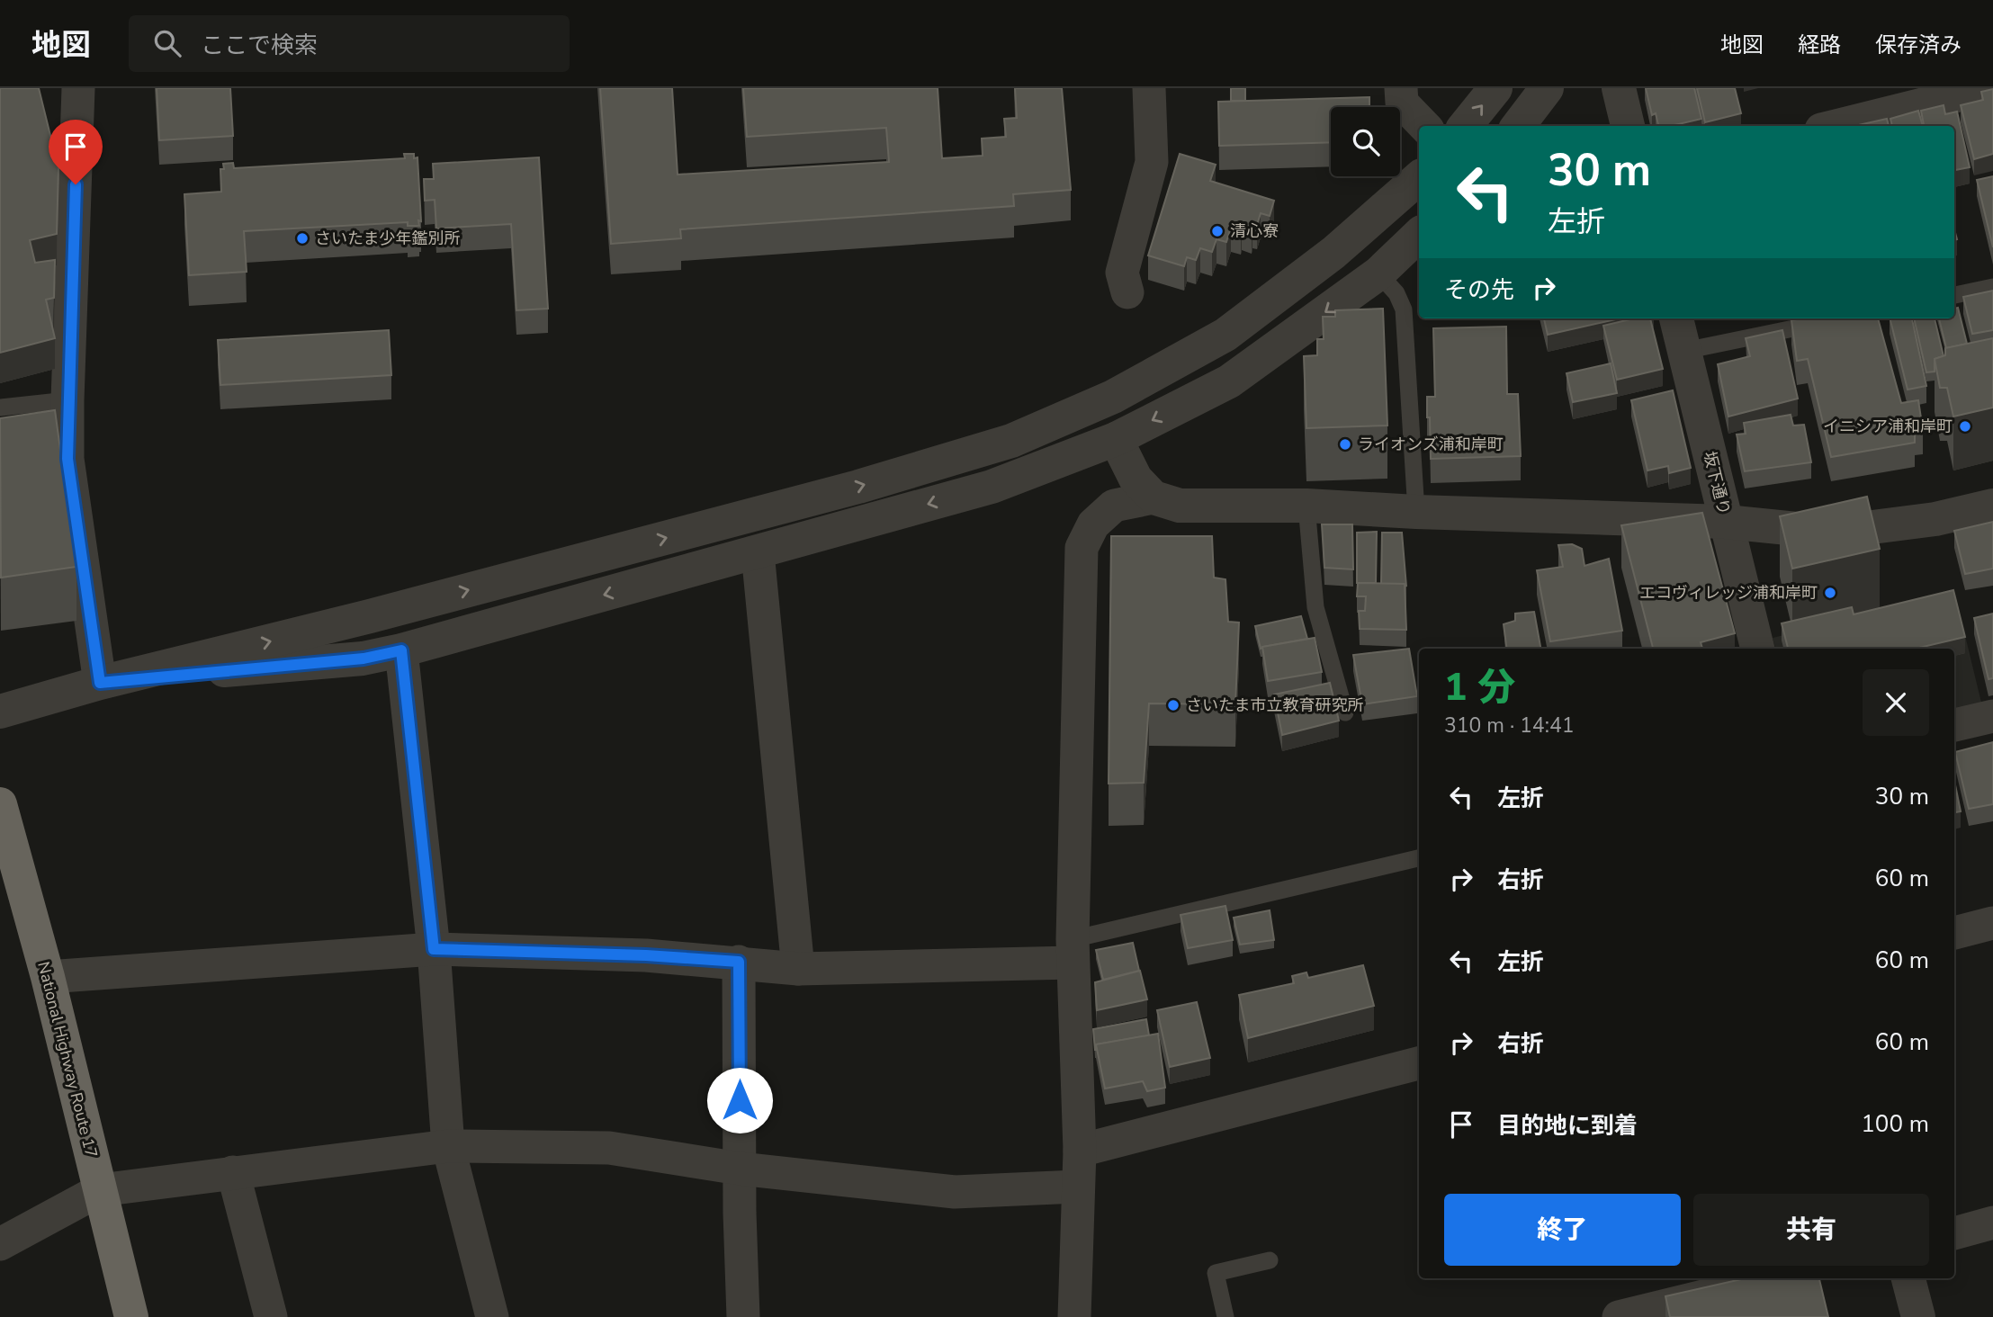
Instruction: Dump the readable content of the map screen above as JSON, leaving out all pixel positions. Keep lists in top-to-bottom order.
{
  "streets": {
    "highway": ["National Highway Route 17"],
    "street": ["坂下通り"]
  },
  "places": [
    "清心寮",
    "さいたま少年鑑別所",
    "イニシア浦和岸町",
    "ライオンズ浦和岸町",
    "エコヴィレッジ浦和岸町",
    "さいたま市立教育研究所"
  ],
  "page": {
    "header": "地図",
    "search": "ここで検索",
    "nav": ["地図", "経路", "保存済み"],
    "turn": ["30 m", "左折"],
    "then": "その先",
    "heading": ["1 分", "310 m · 14:41"],
    "list": [
      {
        "name": "左折",
        "value": "30 m"
      },
      {
        "name": "右折",
        "value": "60 m"
      },
      {
        "name": "左折",
        "value": "60 m"
      },
      {
        "name": "右折",
        "value": "60 m"
      },
      {
        "name": "目的地に到着",
        "value": "100 m"
      }
    ],
    "buttons": ["終了", "共有"]
  }
}
